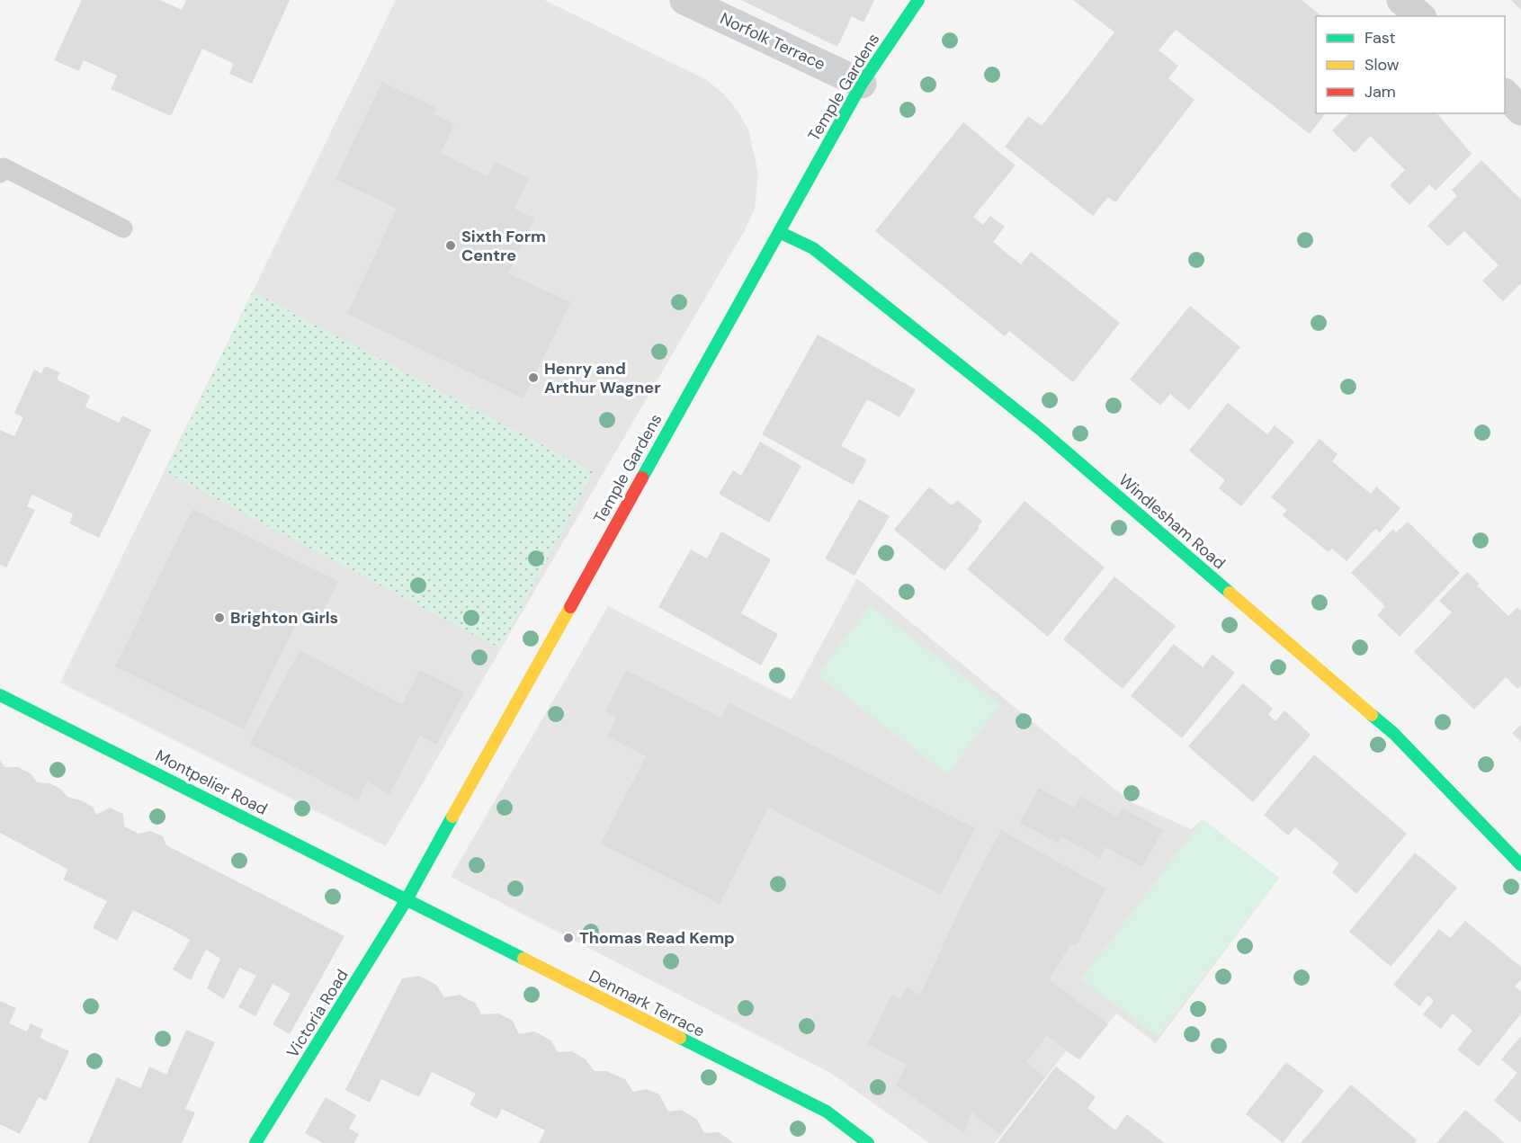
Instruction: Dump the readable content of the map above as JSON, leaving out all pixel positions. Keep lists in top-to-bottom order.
{
  "streets": {
    "street": [
      "Norfolk Terrace",
      "Temple Gardens",
      "Windlesham Road",
      "Montpelier Road",
      "Denmark Terrace",
      "Victoria Road"
    ]
  },
  "crossings": [
    ["Norfolk Terrace", "Temple Gardens"],
    ["Temple Gardens", "Windlesham Road"],
    ["Temple Gardens", "Montpelier Road"],
    ["Temple Gardens", "Denmark Terrace"],
    ["Temple Gardens", "Victoria Road"],
    ["Montpelier Road", "Denmark Terrace"],
    ["Montpelier Road", "Victoria Road"],
    ["Denmark Terrace", "Victoria Road"]
  ],
  "places": [
    "Sixth Form Centre",
    "Henry and Arthur Wagner",
    "Brighton Girls",
    "Thomas Read Kemp"
  ],
  "legend": ["Fast", "Slow", "Jam"]
}
